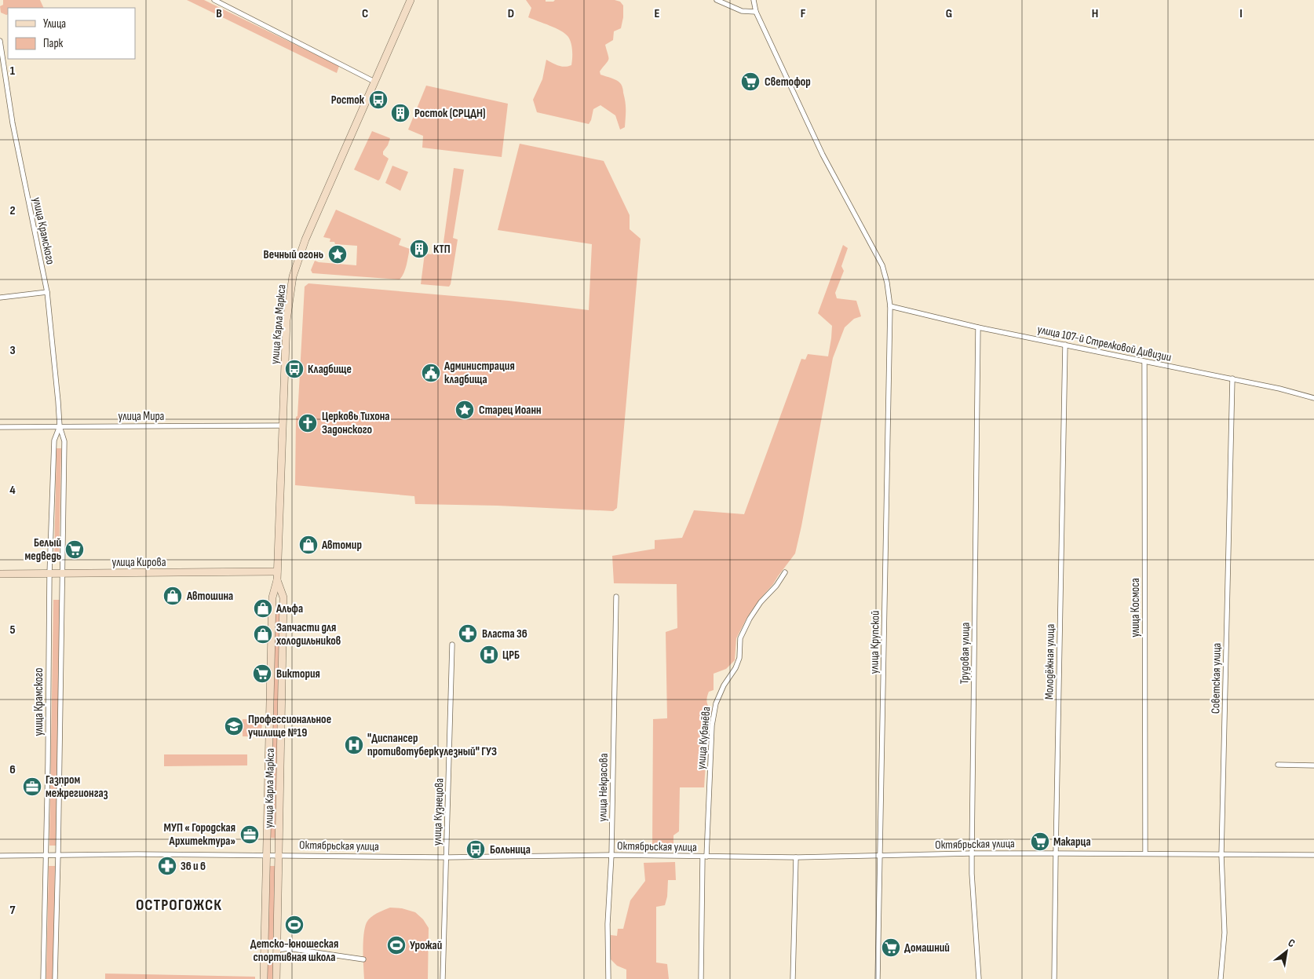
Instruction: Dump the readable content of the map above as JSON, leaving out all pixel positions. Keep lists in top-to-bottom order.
{
  "streets": {
    "main road": ["улица Карла Маркса", "улица Кирова"],
    "street": [
      "улица Крамского",
      "улица 107-й Стрелковой Дивизии",
      "улица Мира",
      "улица Космоса",
      "улица Крупской",
      "Трудовая улица",
      "Молодёжная улица",
      "Советская улица",
      "улица Кубанёва",
      "улица Некрасова",
      "улица Кузнецова",
      "Октябрьская улица"
    ]
  },
  "crossings": [
    ["улица Крамского", "улица Мира"],
    ["улица Крамского", "улица Кирова"],
    ["улица Крамского", "Октябрьская улица"],
    ["улица Карла Маркса", "улица Мира"],
    ["улица Карла Маркса", "улица Кирова"],
    ["улица Карла Маркса", "Октябрьская улица"],
    ["улица 107-й Стрелковой Дивизии", "улица Космоса"],
    ["улица 107-й Стрелковой Дивизии", "улица Крупской"],
    ["улица 107-й Стрелковой Дивизии", "Трудовая улица"],
    ["улица 107-й Стрелковой Дивизии", "Молодёжная улица"],
    ["улица 107-й Стрелковой Дивизии", "Советская улица"],
    ["улица Космоса", "Октябрьская улица"],
    ["улица Крупской", "Октябрьская улица"],
    ["Трудовая улица", "Октябрьская улица"],
    ["Молодёжная улица", "Октябрьская улица"],
    ["Советская улица", "Октябрьская улица"],
    ["улица Кубанёва", "Октябрьская улица"],
    ["улица Некрасова", "Октябрьская улица"],
    ["улица Кузнецова", "Октябрьская улица"]
  ],
  "districts": ["ОСТРОГОЖСК"],
  "places": {
    "supermarket": [
      "Светофор",
      "Белый медведь",
      "Виктория",
      "Макарца",
      "Домашний"
    ],
    "bus stop": ["Росток", "Кладбище", "Больница"],
    "building": ["Росток (СРЦДН)", "КТП"],
    "place": ["Вечный огонь", "Старец Иоанн"],
    "public building": ["Администрация кладбища"],
    "church": ["Церковь Тихона Задонского"],
    "shop": [
      "Автомир",
      "Автошина",
      "Альфа",
      "Запчасти для холодильников"
    ],
    "pharmacy": ["Власта 36", "36 и 6"],
    "hospital": ["ЦРБ", "\"Диспансер противотуберкулезный\" ГУЗ"],
    "school or university": ["Профессиональное училище №19"],
    "office": ["Газпром межрегионгаз", "МУП « Городская Архитектура»"],
    "sports": ["Детско-юношеская спортивная школа", "Урожай"]
  },
  "legend": ["Улица", "Парк"],
  "north": "top right",
  "grid": {
    "columns": [
      "B",
      "C",
      "D",
      "E",
      "F",
      "G",
      "H",
      "I"
    ],
    "rows": [
      "1",
      "2",
      "3",
      "4",
      "5",
      "6",
      "7"
    ]
  }
}
